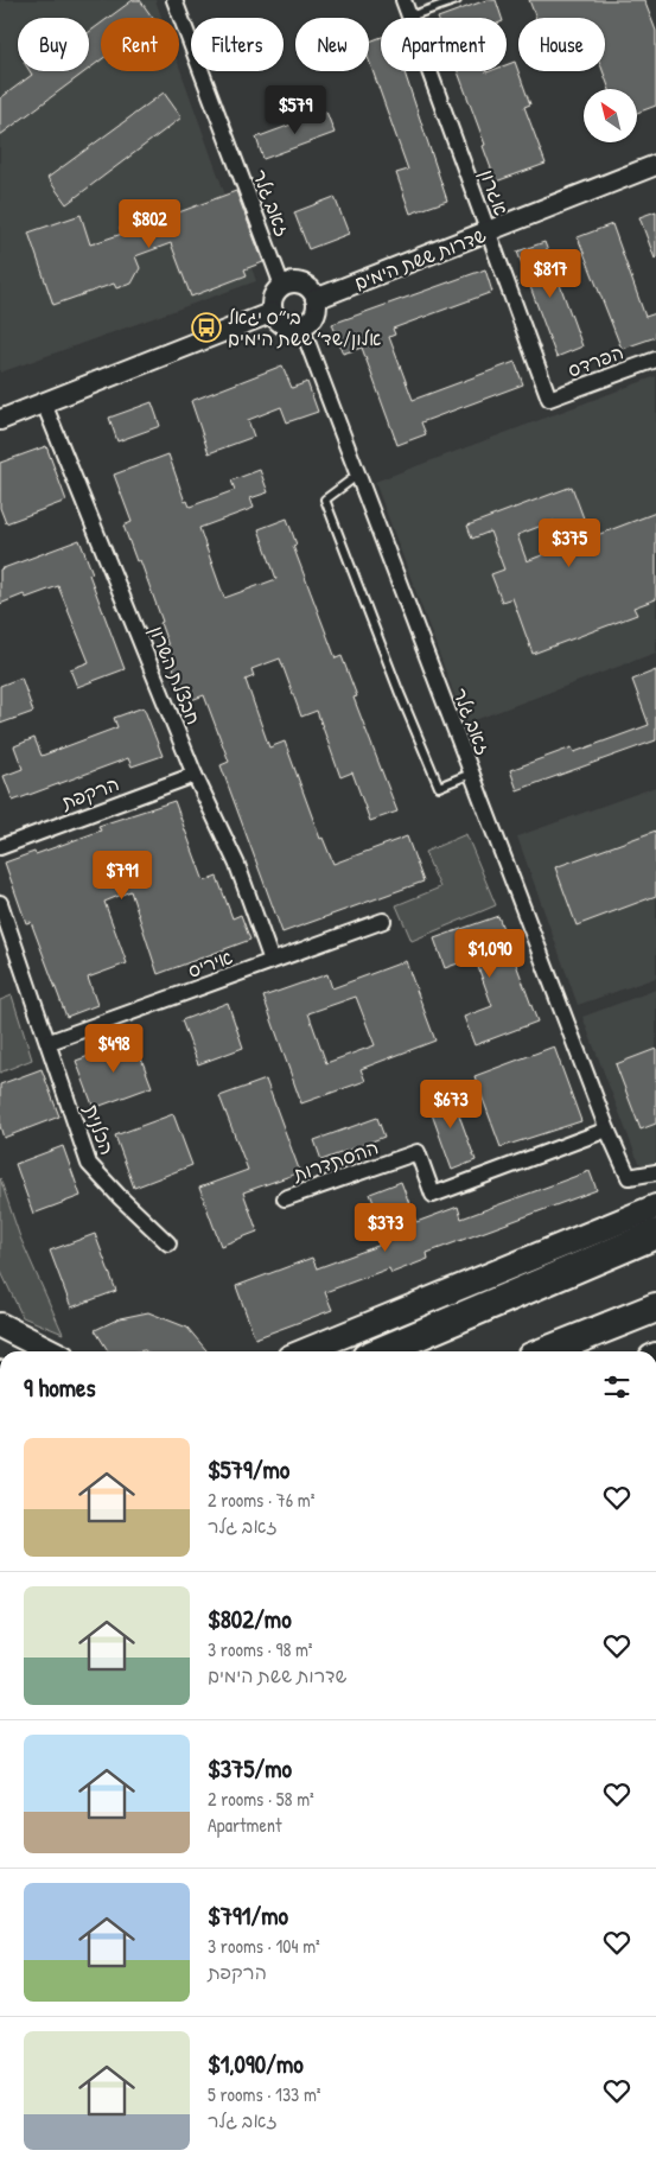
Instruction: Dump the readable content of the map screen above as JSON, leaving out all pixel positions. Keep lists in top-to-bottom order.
{
  "streets": {
    "street": [
      "אגרון",
      "זאב גלר",
      "שדרות ששת הימים",
      "הפרדס",
      "חבצלת השרון",
      "הרקפת",
      "איריס",
      "הכלנית",
      "ההסתדרות"
    ]
  },
  "crossings": [
    ["אגרון", "שדרות ששת הימים"],
    ["אגרון", "הפרדס"],
    ["זאב גלר", "שדרות ששת הימים"],
    ["זאב גלר", "ההסתדרות"],
    ["חבצלת השרון", "הרקפת"],
    ["חבצלת השרון", "איריס"],
    ["איריס", "הכלנית"]
  ],
  "places": {
    "bus stop": ["בי״ס יגאל אלון/שד׳ ששת הימים"]
  },
  "north": "top left",
  "page": {
    "chip": [
      "Buy",
      "Rent",
      "Filters",
      "New",
      "Apartment",
      "House"
    ],
    "price": [
      "$579",
      "$802",
      "$817",
      "$375",
      "$791",
      "$1,090",
      "$498",
      "$673",
      "$373"
    ],
    "heading": "9 homes",
    "list": [
      {
        "name": "$579/mo",
        "note": "2 rooms · 76 m² · זאב גלר"
      },
      {
        "name": "$802/mo",
        "note": "3 rooms · 98 m² · שדרות ששת הימים"
      },
      {
        "name": "$375/mo",
        "note": "2 rooms · 58 m² · Apartment"
      },
      {
        "name": "$791/mo",
        "note": "3 rooms · 104 m² · הרקפת"
      },
      {
        "name": "$1,090/mo",
        "note": "5 rooms · 133 m² · זאב גלר"
      }
    ]
  }
}
